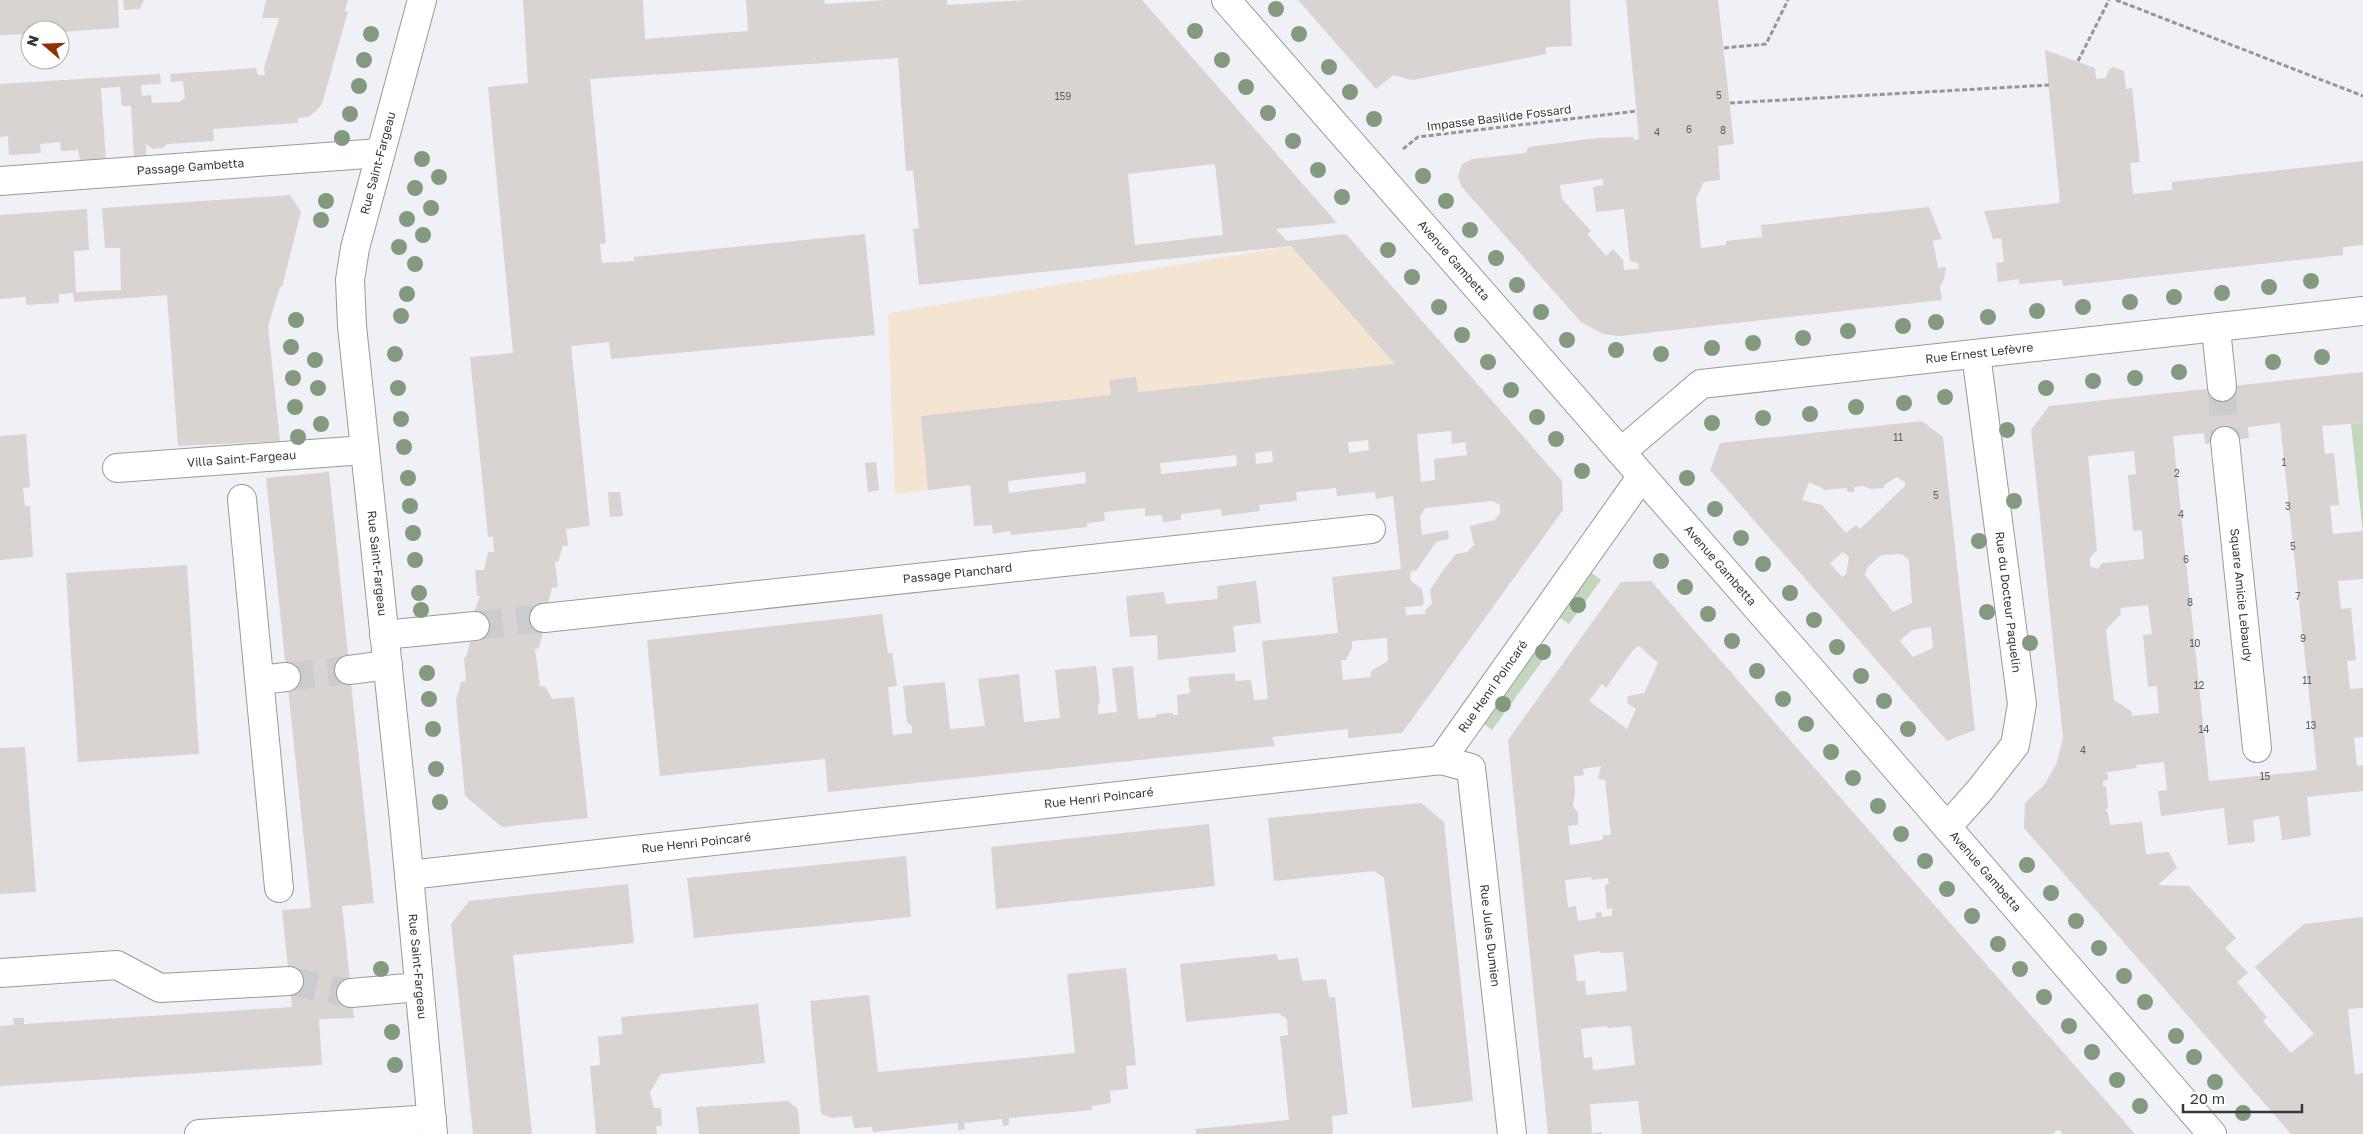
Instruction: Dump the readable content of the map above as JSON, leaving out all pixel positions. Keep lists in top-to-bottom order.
{
  "streets": {
    "street": [
      "Rue Saint-Fargeau",
      "Passage Gambetta",
      "Avenue Gambetta",
      "Rue Ernest Lefèvre",
      "Villa Saint-Fargeau",
      "Passage Planchard",
      "Square Amicie Lebaudy",
      "Rue du Docteur Paquelin",
      "Rue Henri Poincaré",
      "Rue Jules Dumien"
    ],
    "path": ["Impasse Basilide Fossard"]
  },
  "crossings": [
    ["Impasse Basilide Fossard", "Avenue Gambetta"],
    ["Rue Saint-Fargeau", "Passage Gambetta"],
    ["Rue Saint-Fargeau", "Villa Saint-Fargeau"],
    ["Rue Saint-Fargeau", "Rue Henri Poincaré"],
    ["Avenue Gambetta", "Rue Ernest Lefèvre"],
    ["Avenue Gambetta", "Rue du Docteur Paquelin"],
    ["Avenue Gambetta", "Rue Henri Poincaré"],
    ["Rue Ernest Lefèvre", "Rue du Docteur Paquelin"],
    ["Rue Henri Poincaré", "Rue Jules Dumien"]
  ],
  "house_numbers": [
    "5",
    "159",
    "6",
    "8",
    "4",
    "11",
    "1",
    "2",
    "5",
    "3",
    "4",
    "5",
    "6",
    "7",
    "8",
    "9",
    "10",
    "11",
    "12",
    "13",
    "14",
    "4",
    "15"
  ],
  "scale_bar": "20 m",
  "north": "left"
}
